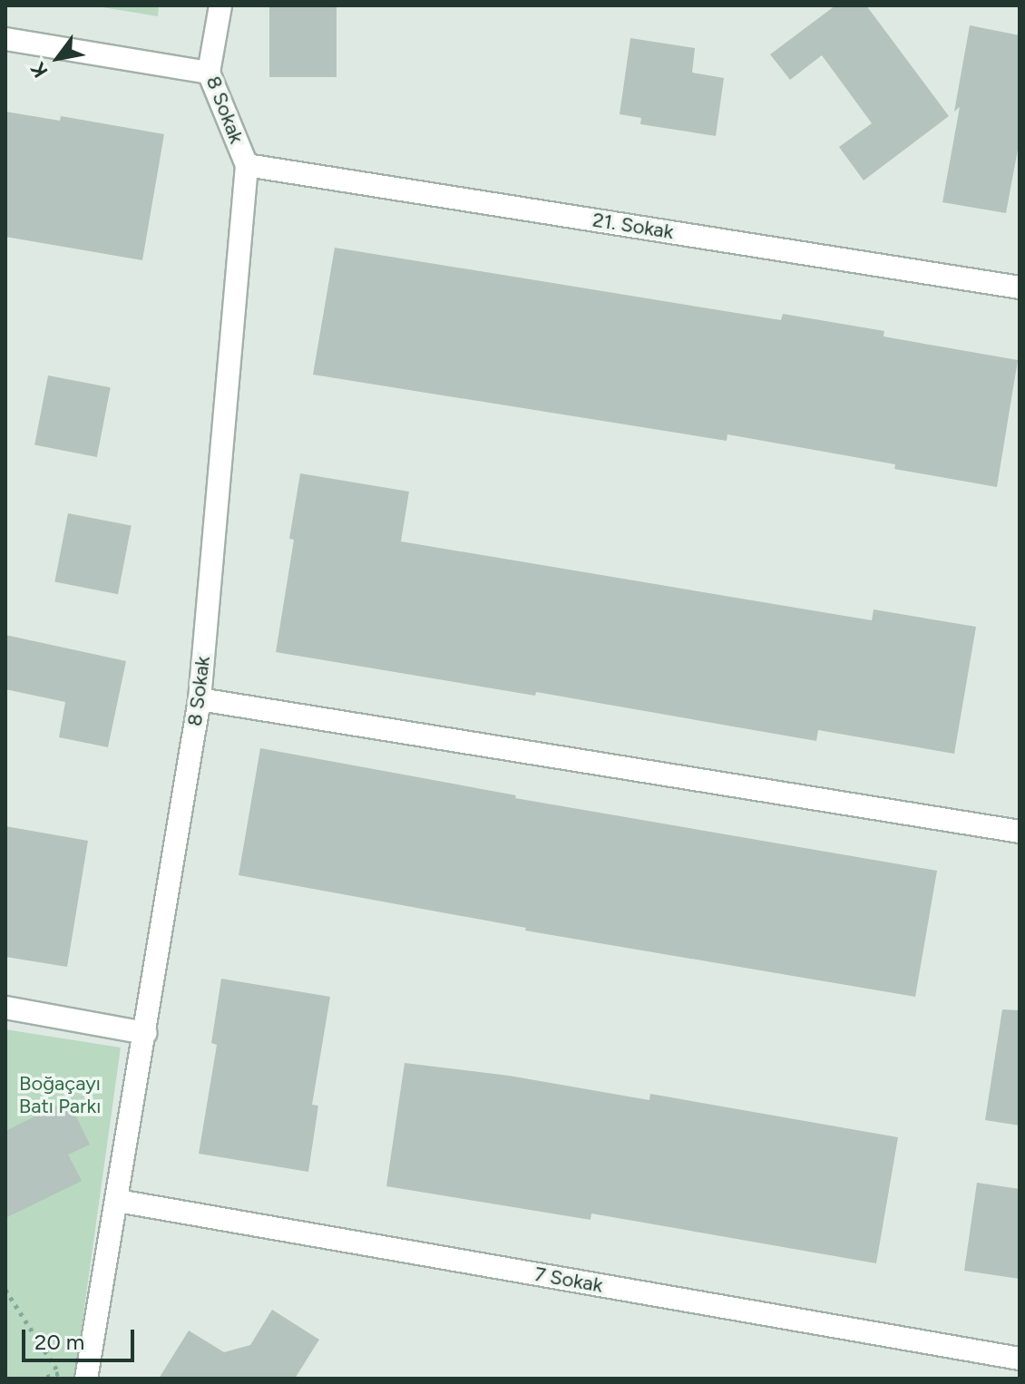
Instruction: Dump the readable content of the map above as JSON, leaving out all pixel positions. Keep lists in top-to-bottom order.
{
  "streets": {
    "street": ["8 Sokak", "21. Sokak", "7 Sokak"]
  },
  "crossings": [
    ["8 Sokak", "21. Sokak"],
    ["8 Sokak", "7 Sokak"]
  ],
  "parks": ["Boğaçayı Batı Parkı"],
  "scale_bar": "20 m",
  "north": "bottom left"
}
